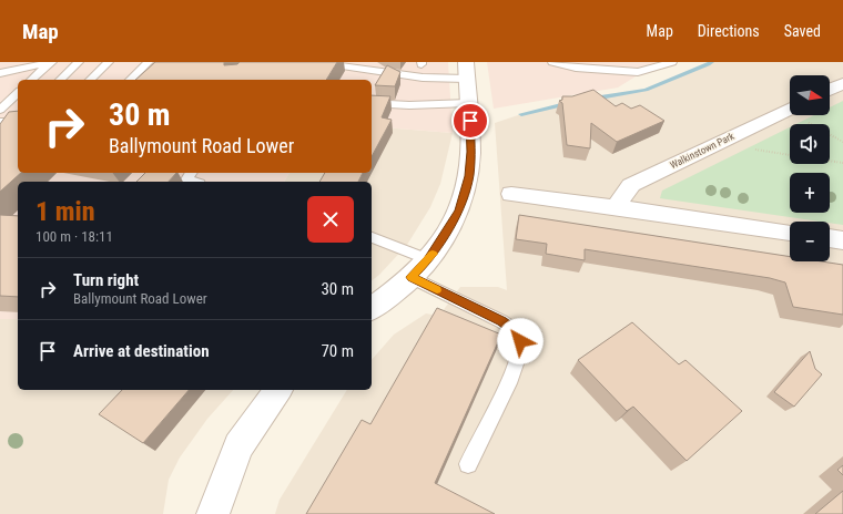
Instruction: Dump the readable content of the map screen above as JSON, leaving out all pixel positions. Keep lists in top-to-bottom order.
{
  "streets": {
    "street": ["Walkinstown Park"]
  },
  "north": "right",
  "page": {
    "header": "Map",
    "nav": ["Map", "Directions", "Saved"],
    "map_buttons": ["+", "−"],
    "turn": ["30 m", "Ballymount Road Lower"],
    "heading": ["1 min", "100 m · 18:11"],
    "list": [
      {
        "name": "Turn right",
        "note": "Ballymount Road Lower",
        "value": "30 m"
      },
      {
        "name": "Arrive at destination",
        "value": "70 m"
      }
    ]
  }
}
